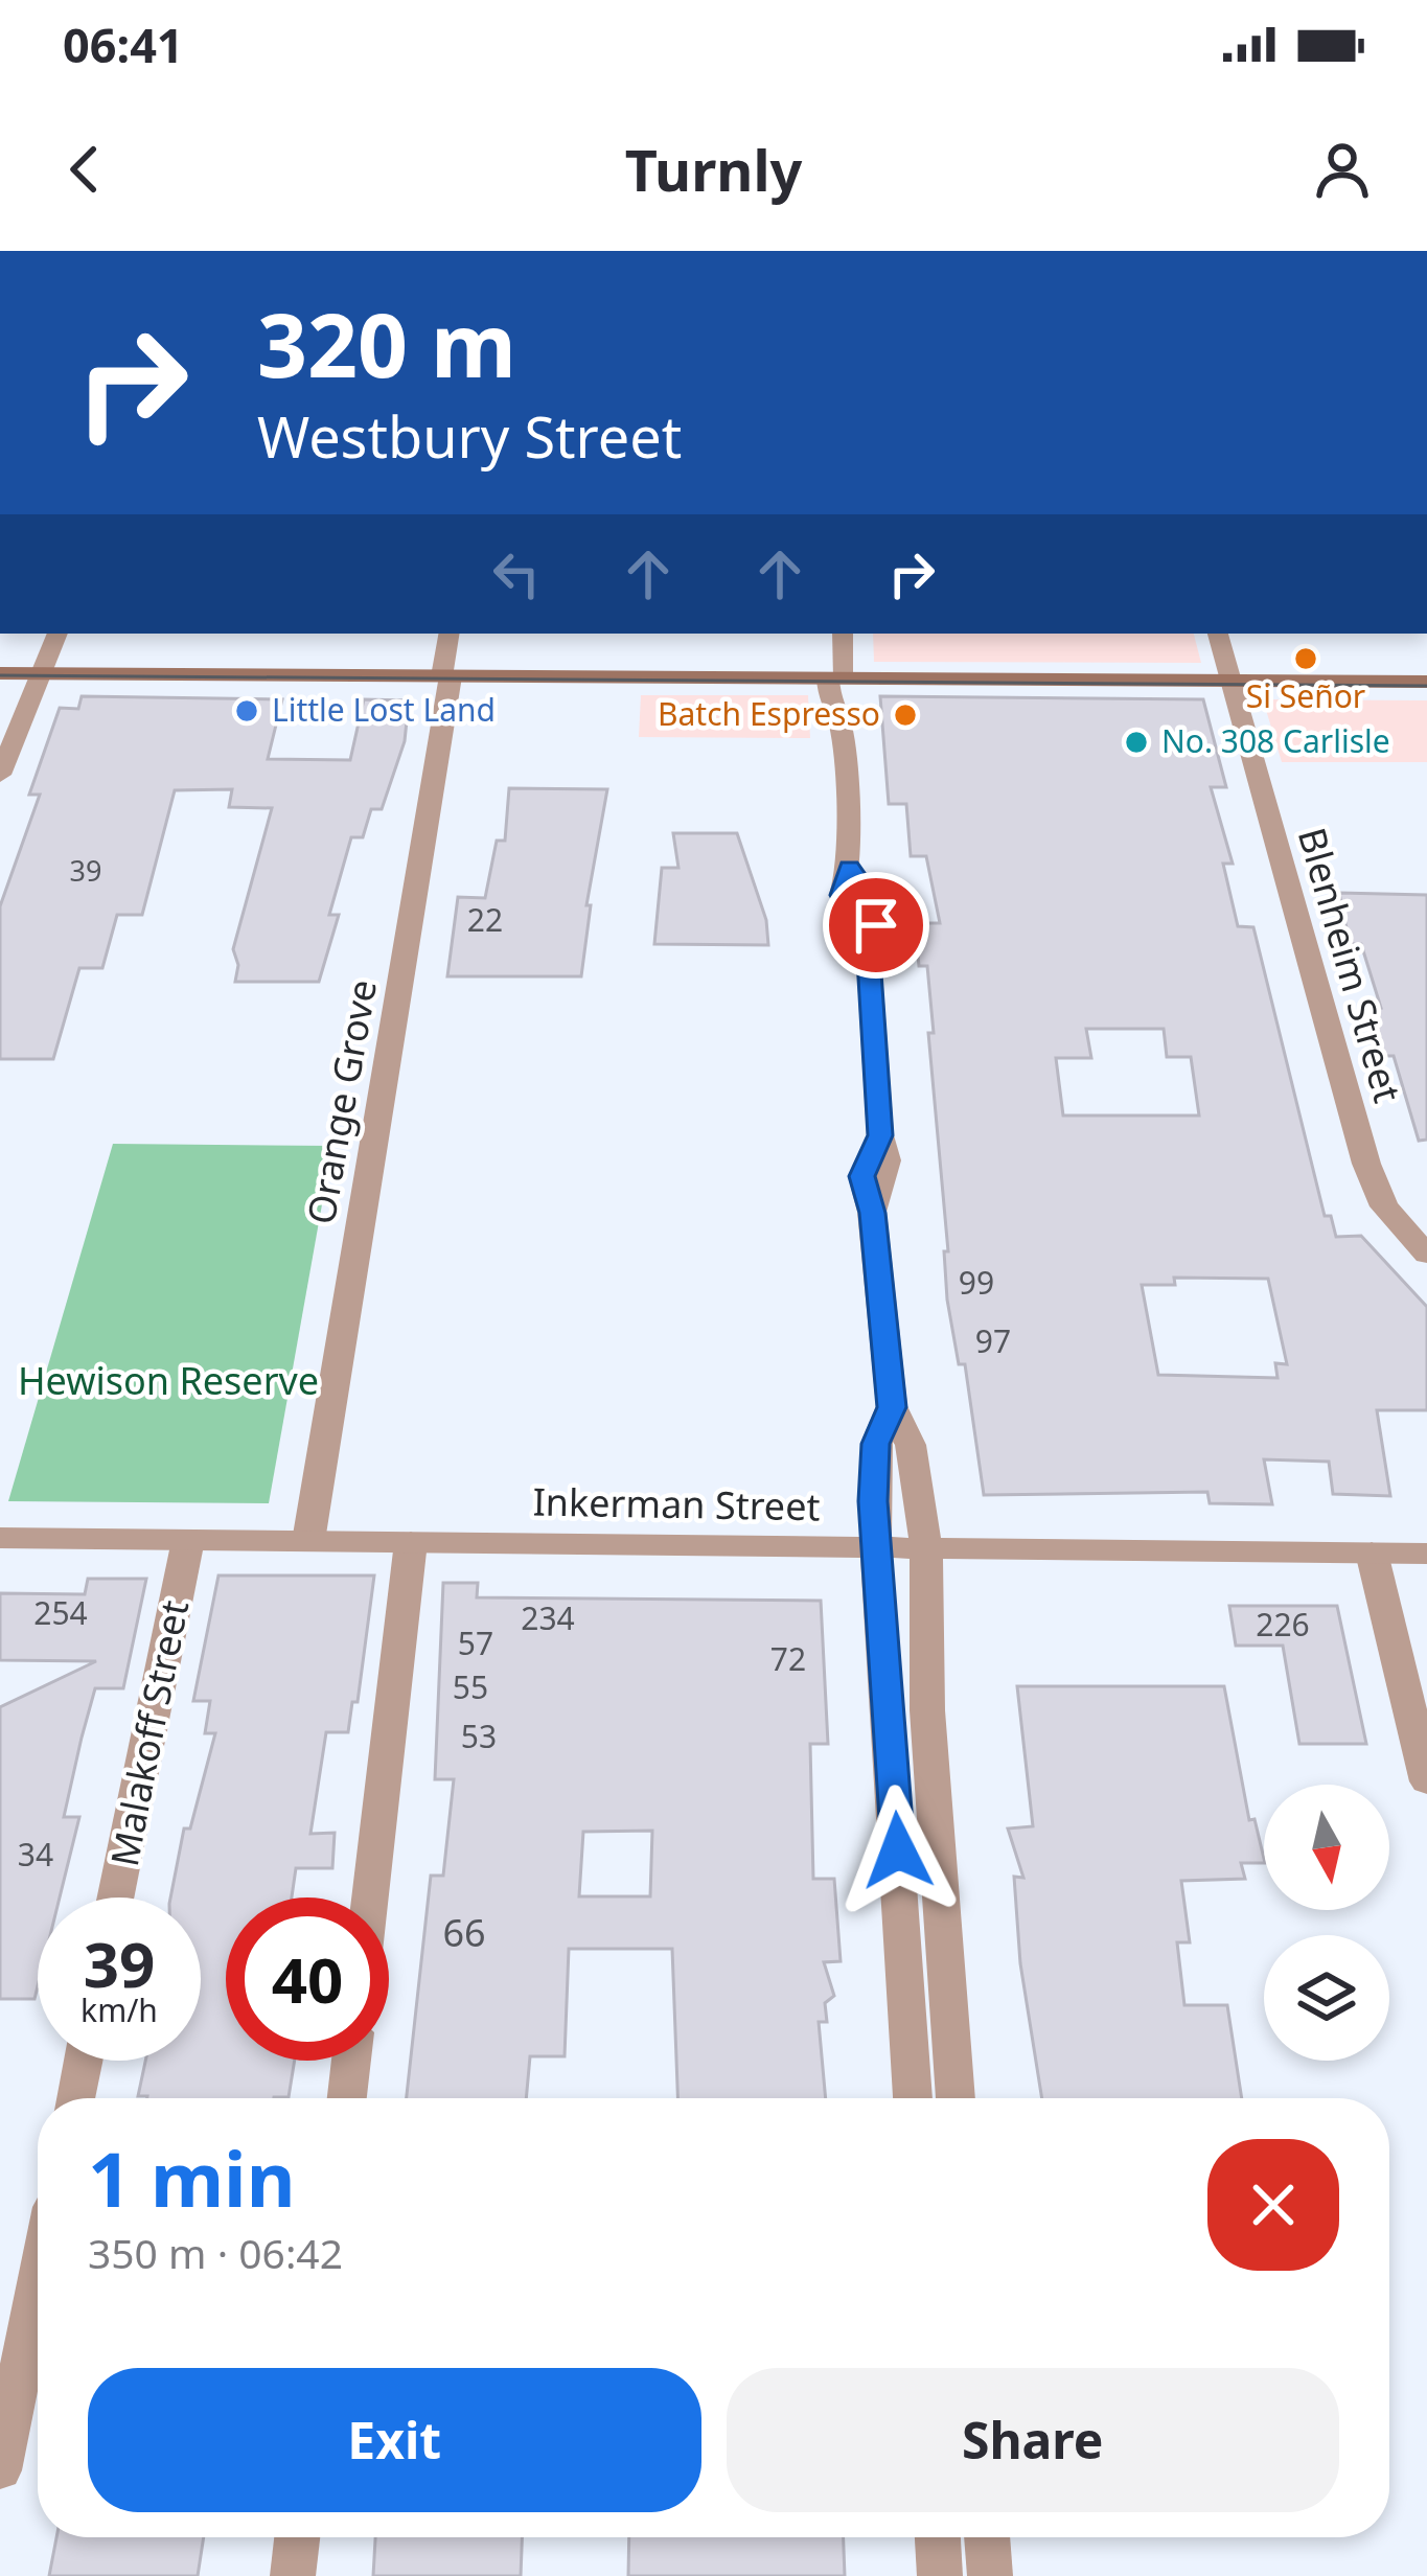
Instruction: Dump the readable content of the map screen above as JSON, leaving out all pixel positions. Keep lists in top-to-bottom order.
{
  "streets": {
    "street": [
      "Blenheim Street",
      "Orange Grove",
      "Inkerman Street",
      "Malakoff Street"
    ]
  },
  "crossings": [
    ["Orange Grove", "Inkerman Street"],
    ["Inkerman Street", "Malakoff Street"]
  ],
  "parks": ["Hewison Reserve"],
  "places": [
    "Si Señor",
    "Little Lost Land",
    "Batch Espresso",
    "No. 308 Carlisle"
  ],
  "house_numbers": [
    "39",
    "22",
    "99",
    "97",
    "254",
    "234",
    "226",
    "57",
    "72",
    "55",
    "53",
    "34",
    "66"
  ],
  "north": "bottom",
  "page": {
    "status": "06:41",
    "header": "Turnly",
    "turn": ["320 m", "Westbury Street"],
    "speed": "39 km/h",
    "limit": "40",
    "heading": ["1 min", "350 m · 06:42"],
    "buttons": ["Exit", "Share"]
  }
}
